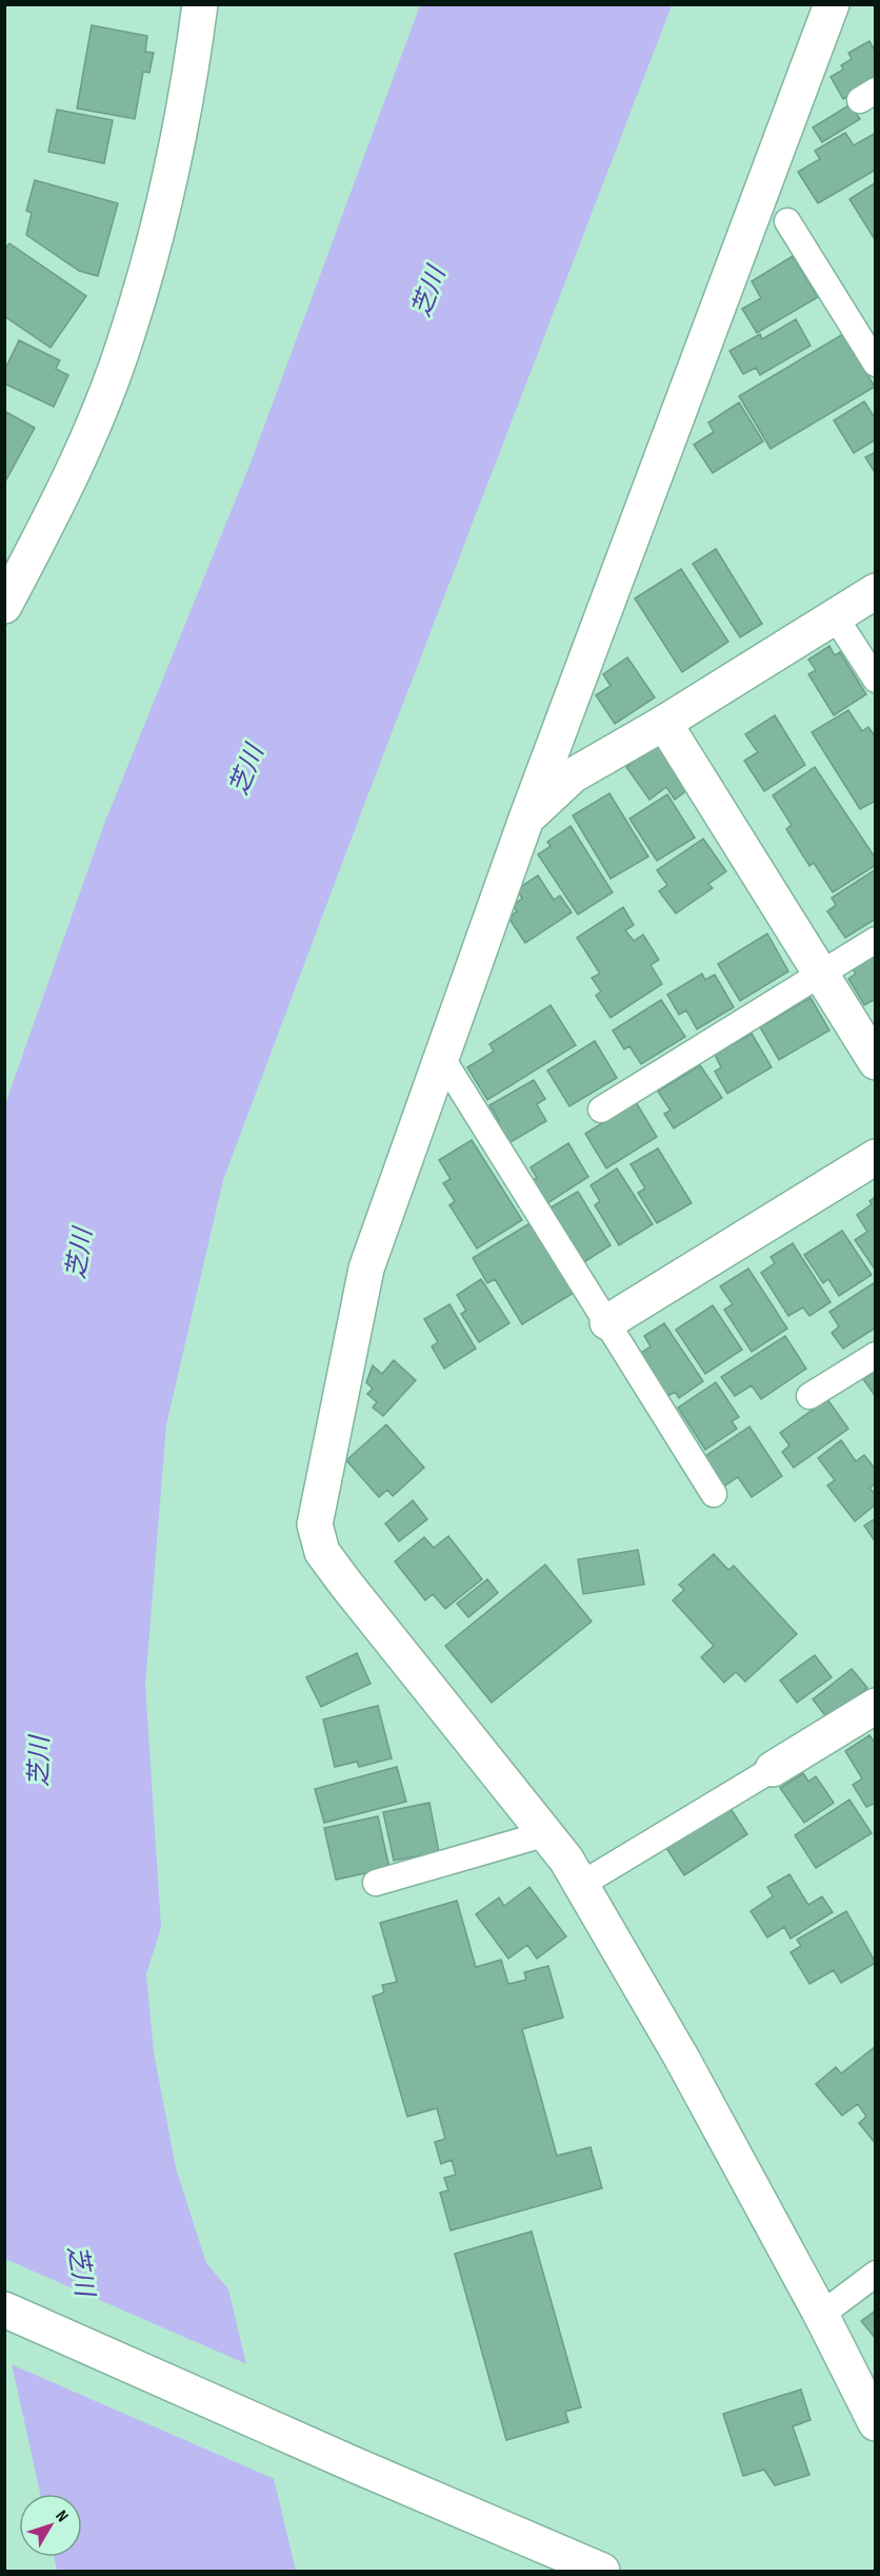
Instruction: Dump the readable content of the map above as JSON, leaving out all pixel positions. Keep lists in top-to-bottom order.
{
  "water": ["芝川"],
  "north": "top right"
}
